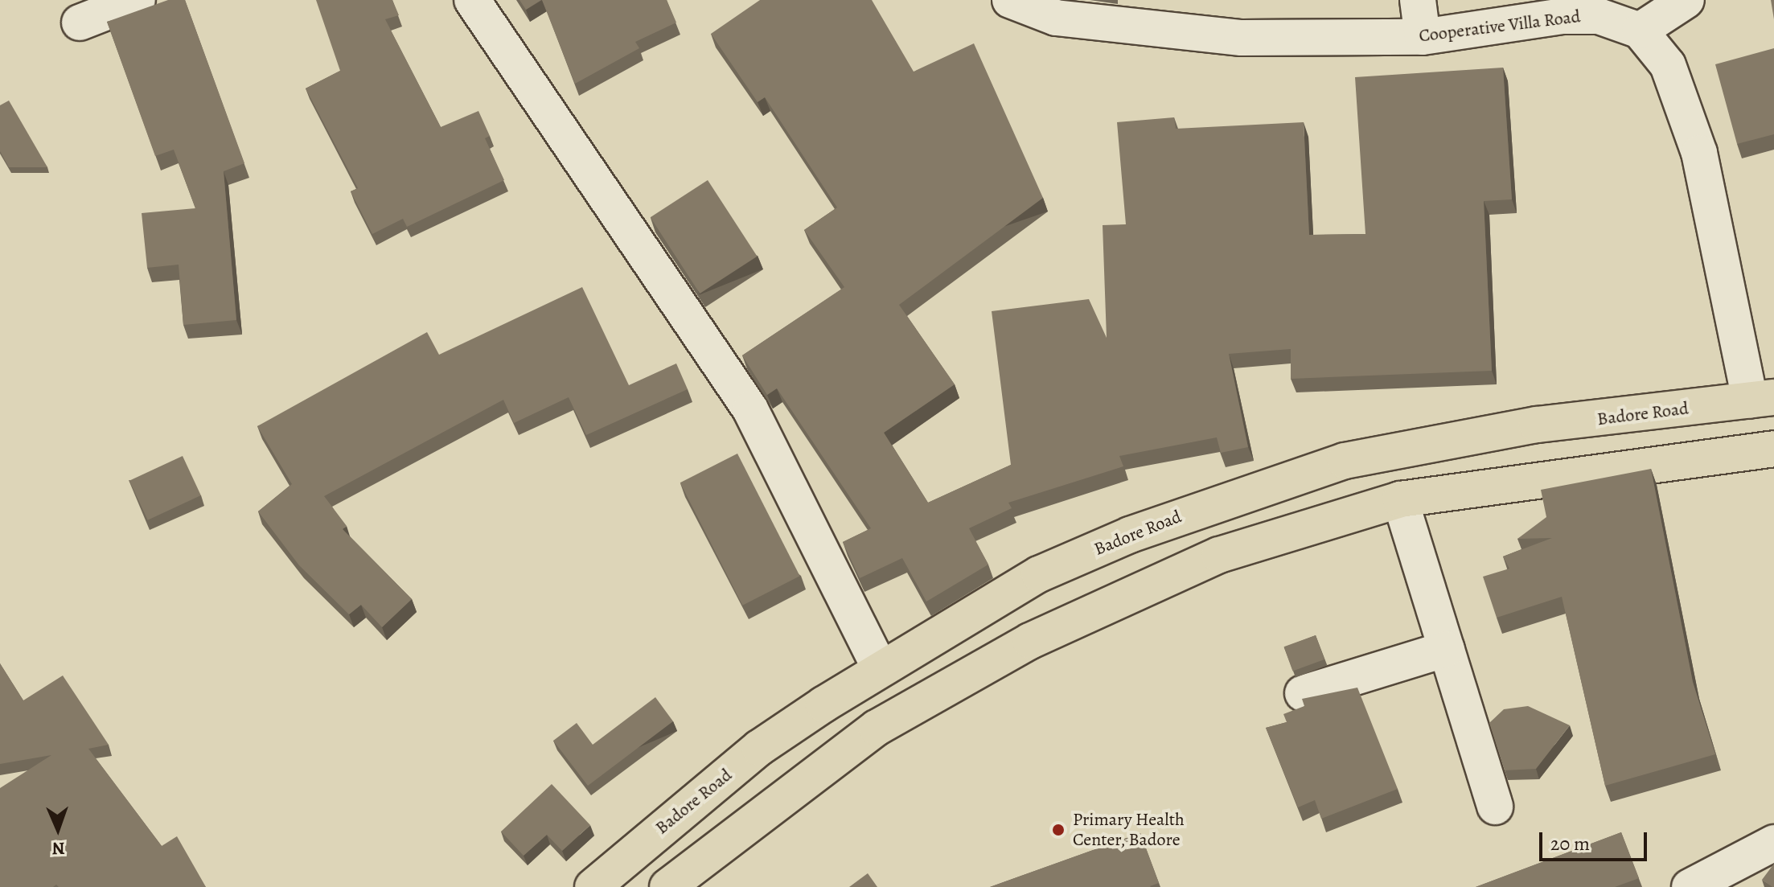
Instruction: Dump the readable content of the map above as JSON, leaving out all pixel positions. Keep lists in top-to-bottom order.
{
  "streets": {
    "main road": ["Badore Road"],
    "street": ["Cooperative Villa Road"]
  },
  "places": ["Primary Health Center, Badore"],
  "scale_bar": "20 m",
  "north": "bottom"
}
